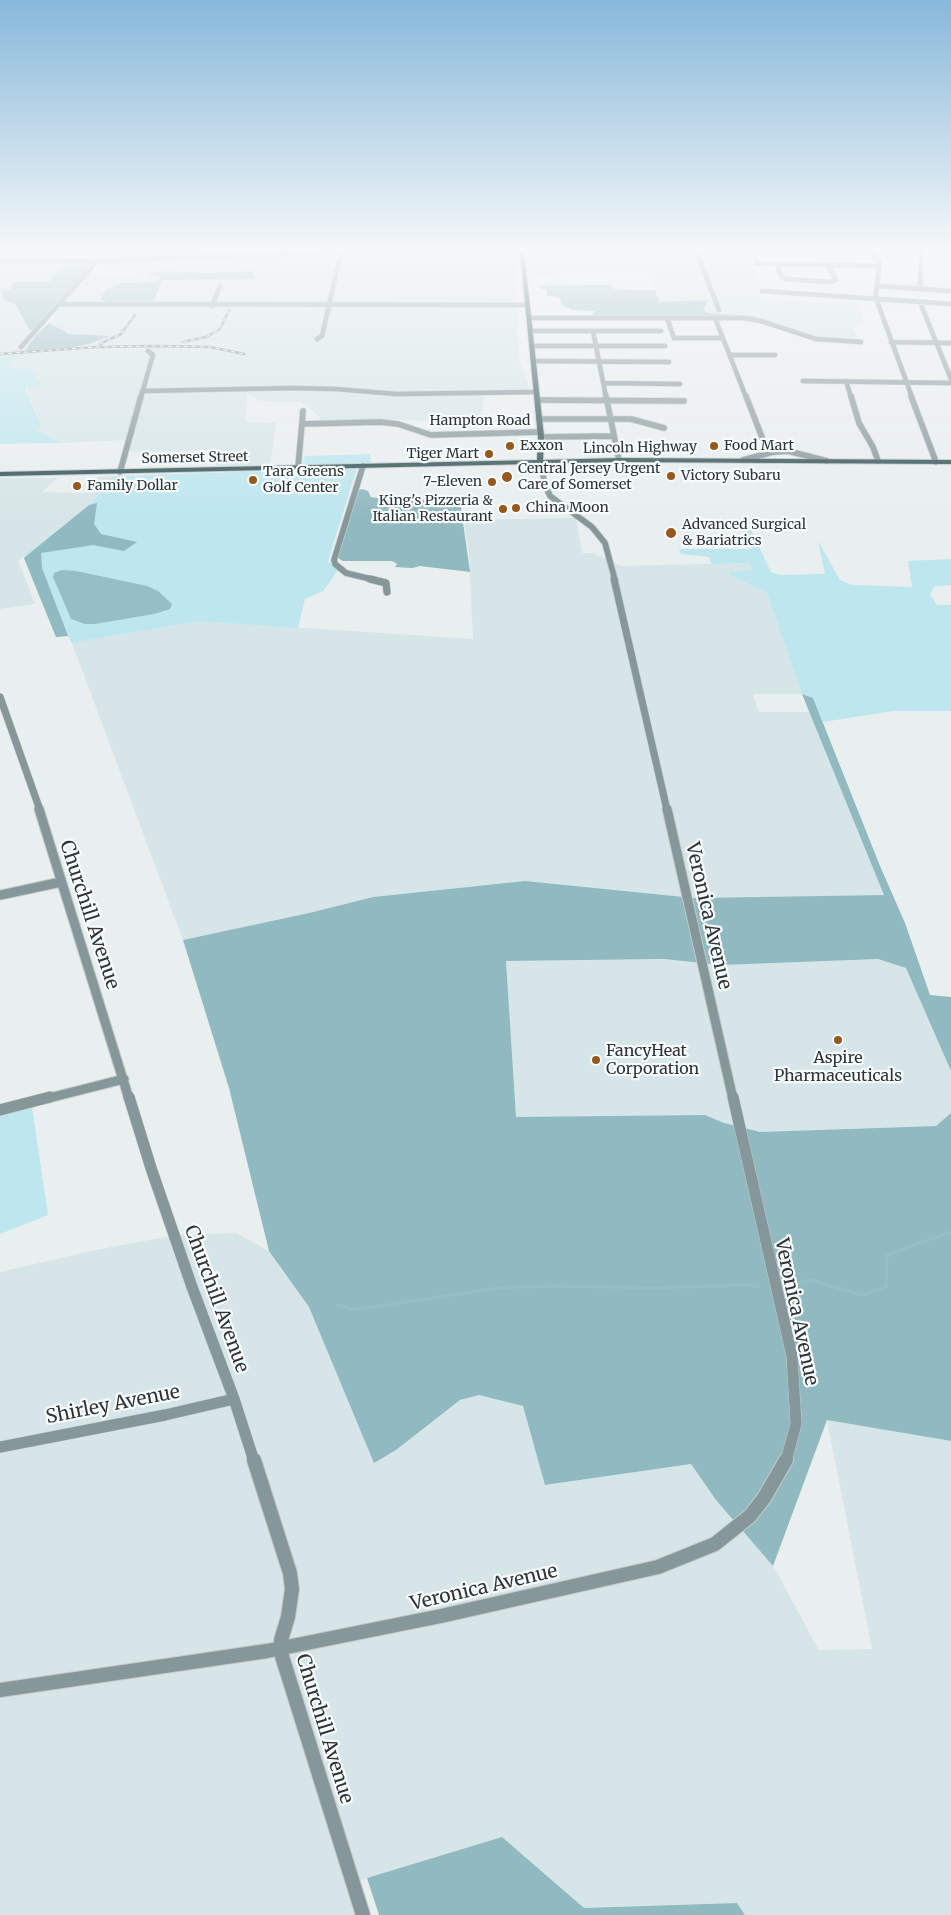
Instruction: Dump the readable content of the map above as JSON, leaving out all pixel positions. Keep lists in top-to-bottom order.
{
  "streets": {
    "main road": ["Lincoln Highway", "Somerset Street"],
    "street": [
      "Hampton Road",
      "Churchill Avenue",
      "Veronica Avenue",
      "Shirley Avenue"
    ]
  },
  "crossings": [
    ["Lincoln Highway", "Somerset Street"],
    ["Lincoln Highway", "Veronica Avenue"],
    ["Somerset Street", "Veronica Avenue"],
    ["Churchill Avenue", "Veronica Avenue"],
    ["Churchill Avenue", "Shirley Avenue"]
  ],
  "places": [
    "Exxon",
    "Food Mart",
    "Tiger Mart",
    "Victory Subaru",
    "Central Jersey Urgent Care of Somerset",
    "Tara Greens Golf Center",
    "7-Eleven",
    "Family Dollar",
    "China Moon",
    "King's Pizzeria & Italian Restaurant",
    "Advanced Surgical & Bariatrics",
    "Aspire Pharmaceuticals",
    "FancyHeat Corporation"
  ]
}
